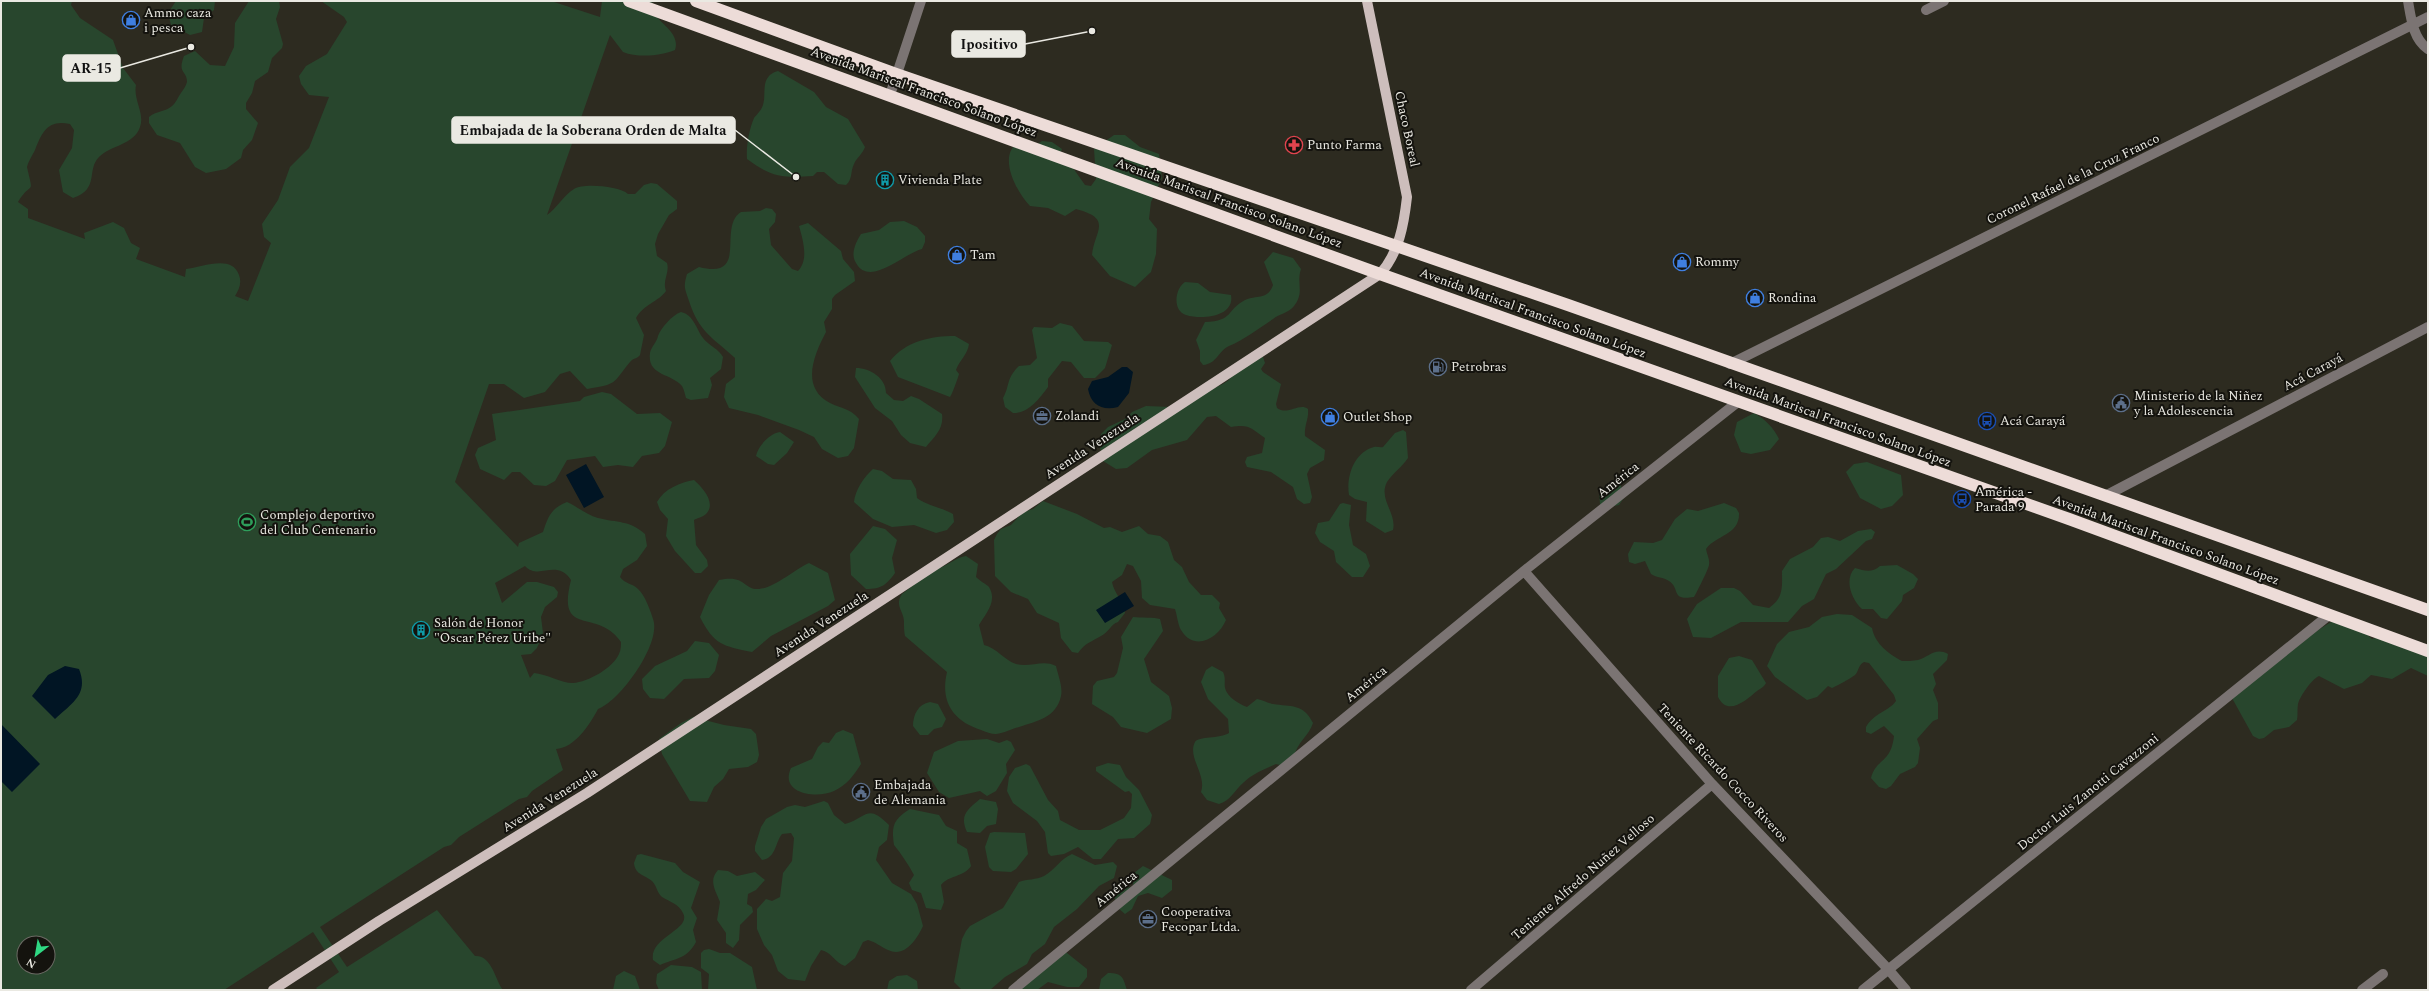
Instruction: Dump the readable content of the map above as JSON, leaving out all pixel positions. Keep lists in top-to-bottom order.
{
  "streets": {
    "highway": ["Avenida Mariscal Francisco Solano López"],
    "main road": ["Chaco Boreal", "Avenida Venezuela"],
    "street": [
      "Coronel Rafael de la Cruz Franco",
      "Acá Carayá",
      "América",
      "Teniente Ricardo Cocco Riveros",
      "Doctor Luis Zanotti Cavazzoni",
      "Teniente Alfredo Nuñez Velloso"
    ]
  },
  "crossings": [
    ["Avenida Mariscal Francisco Solano López", "Chaco Boreal"],
    ["Avenida Mariscal Francisco Solano López", "Coronel Rafael de la Cruz Franco"],
    ["Avenida Mariscal Francisco Solano López", "Acá Carayá"],
    ["Avenida Mariscal Francisco Solano López", "Avenida Venezuela"],
    ["Avenida Mariscal Francisco Solano López", "América"],
    ["Avenida Mariscal Francisco Solano López", "Doctor Luis Zanotti Cavazzoni"],
    ["Chaco Boreal", "Avenida Venezuela"],
    ["América", "Teniente Ricardo Cocco Riveros"],
    ["Teniente Ricardo Cocco Riveros", "Doctor Luis Zanotti Cavazzoni"],
    ["Teniente Ricardo Cocco Riveros", "Teniente Alfredo Nuñez Velloso"]
  ],
  "places": {
    "shop": [
      "Ammo caza i pesca",
      "Tam",
      "Rommy",
      "Rondina",
      "Outlet Shop"
    ],
    "other": ["Ipositivo", "AR-15", "Embajada de la Soberana Orden de Malta"],
    "pharmacy": ["Punto Farma"],
    "building": ["Vivienda Plate", "Salón de Honor \"Oscar Pérez Uribe\""],
    "fuel station": ["Petrobras"],
    "public building": ["Ministerio de la Niñez y la Adolescencia", "Embajada de Alemania"],
    "office": ["Zolandi", "Cooperativa Fecopar Ltda."],
    "bus stop": ["Acá Carayá", "América - Parada 9"],
    "sports": ["Complejo deportivo del Club Centenario"]
  },
  "north": "bottom left"
}
